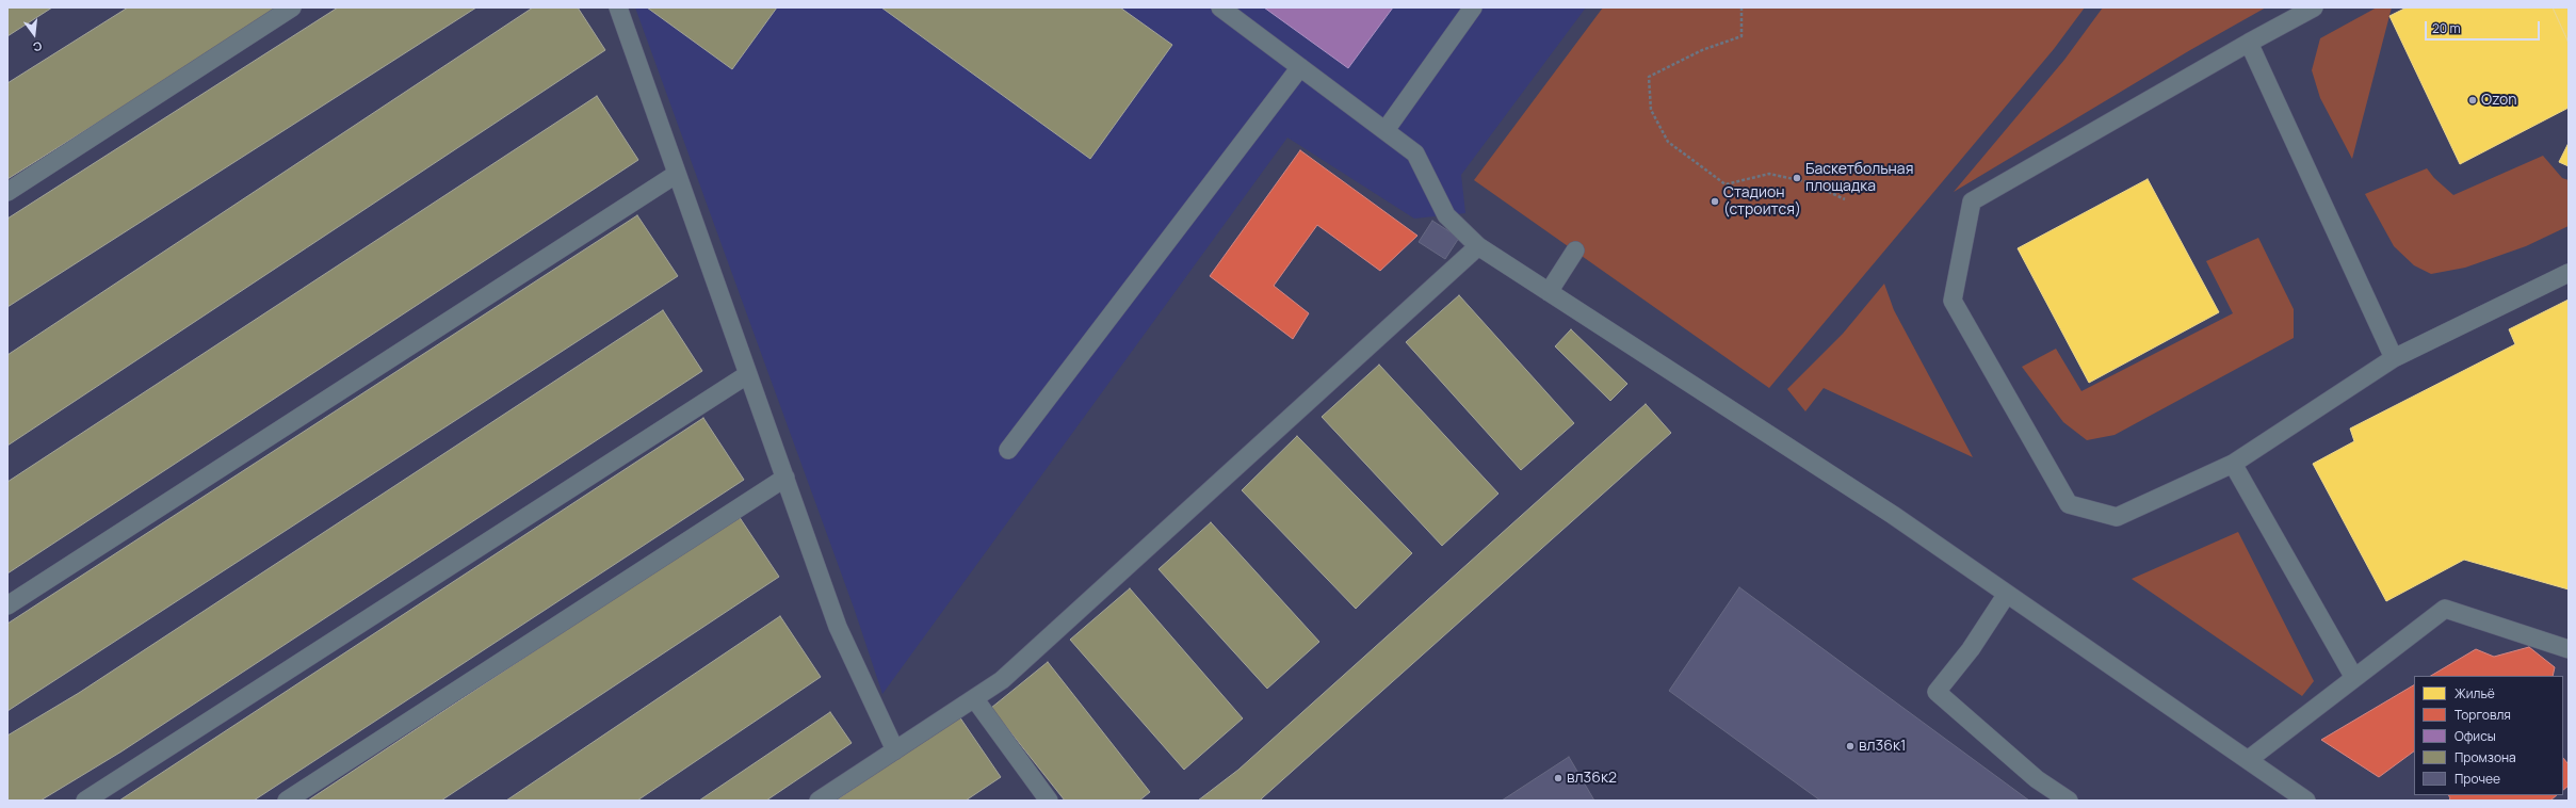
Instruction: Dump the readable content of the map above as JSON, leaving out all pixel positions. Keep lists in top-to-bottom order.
{
  "places": [
    "Ozon",
    "Баскетбольная площадка",
    "Стадион (строится)",
    "вл36к1",
    "вл36к2"
  ],
  "legend": [
    "Жильё",
    "Торговля",
    "Офисы",
    "Промзона",
    "Прочее"
  ],
  "scale_bar": "20 m",
  "north": "bottom"
}
